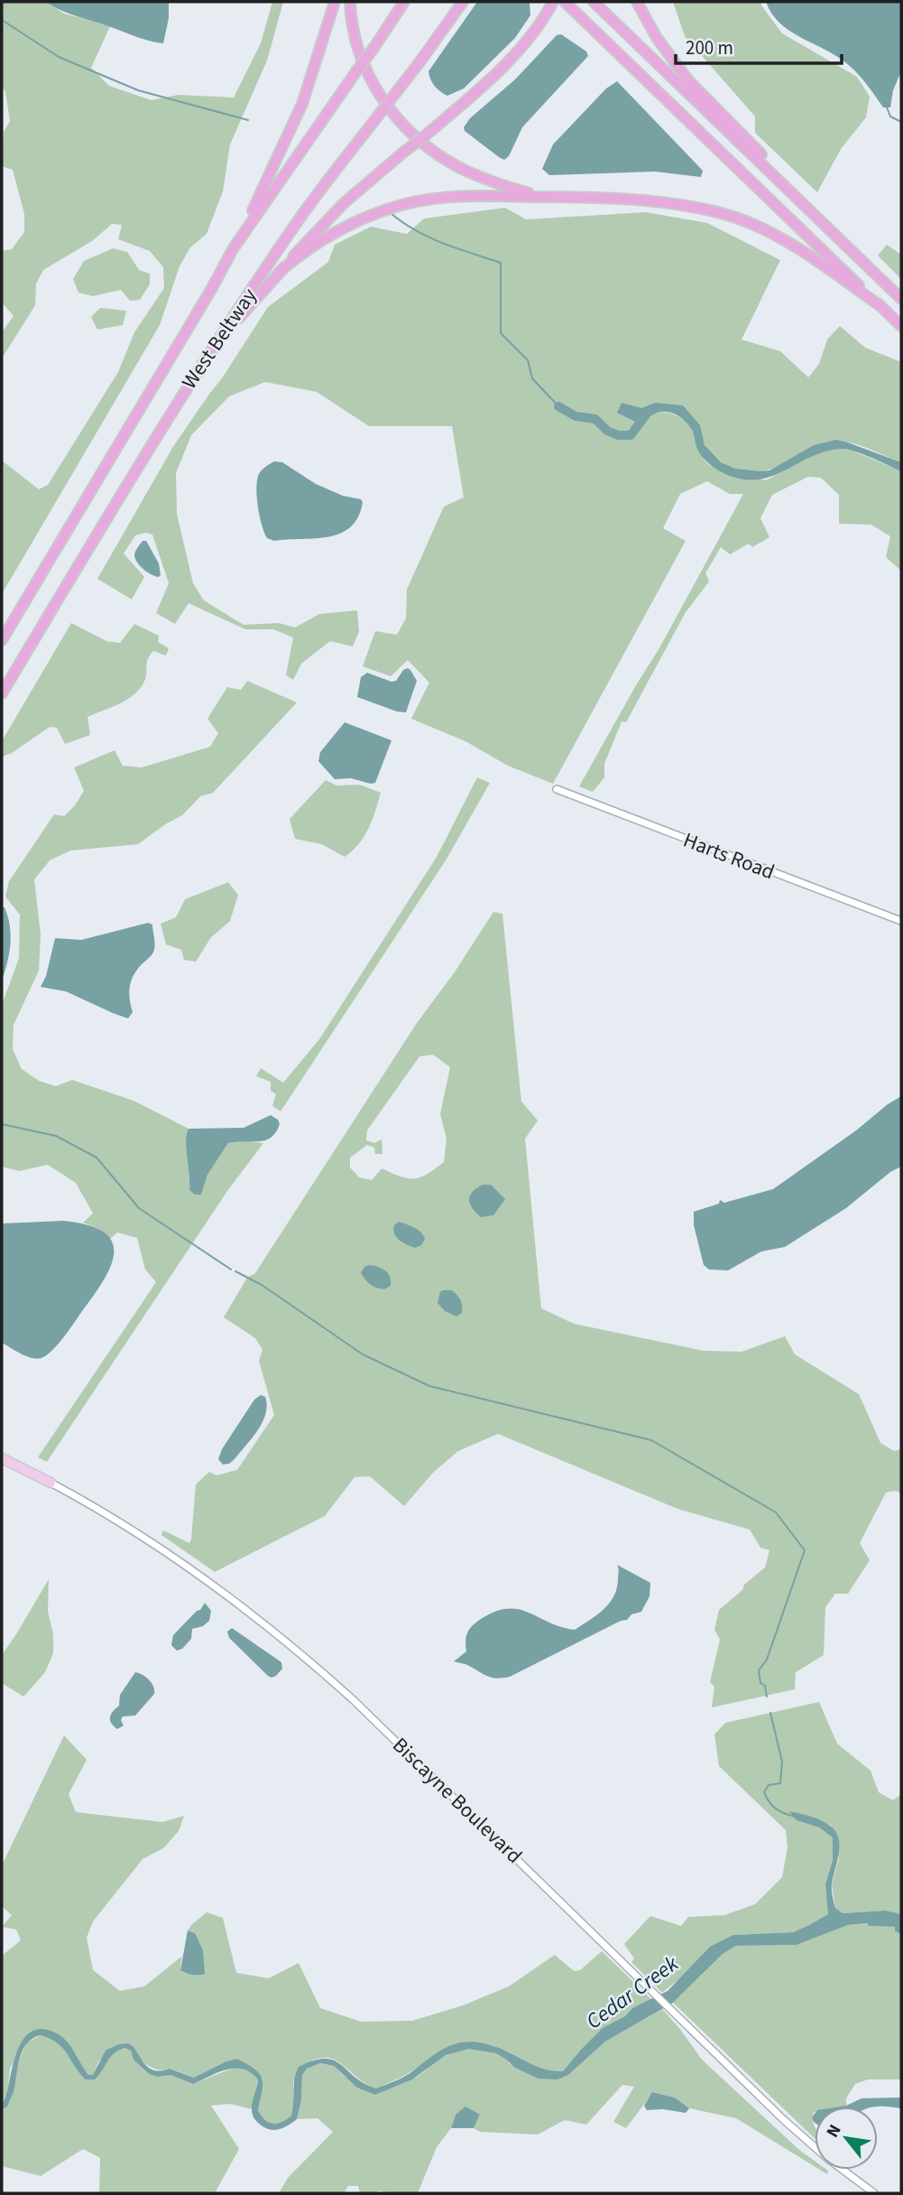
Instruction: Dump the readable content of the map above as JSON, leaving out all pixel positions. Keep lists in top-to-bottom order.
{
  "streets": {
    "highway": ["West Beltway"],
    "main road": ["Biscayne Boulevard"],
    "street": ["Harts Road"]
  },
  "water": ["Cedar Creek"],
  "scale_bar": "200 m",
  "north": "top left"
}
